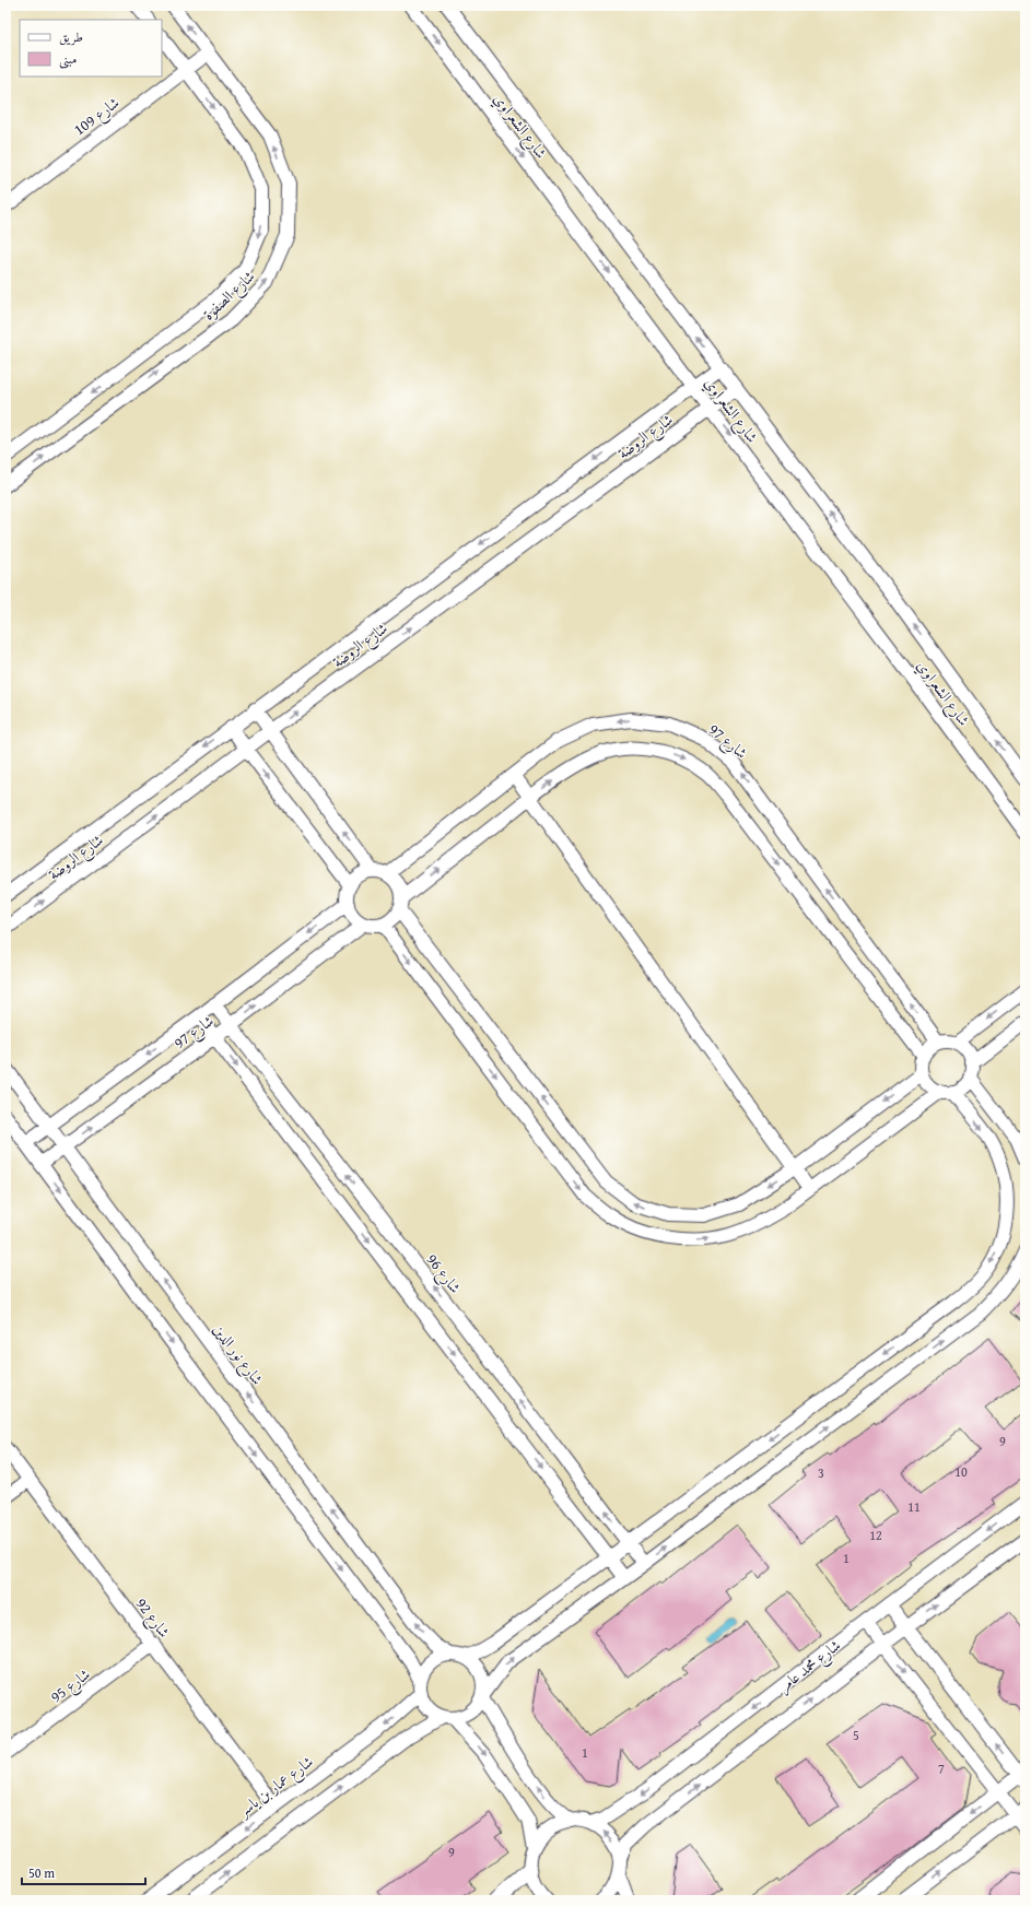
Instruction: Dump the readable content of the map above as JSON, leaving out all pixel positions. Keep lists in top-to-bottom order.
{
  "streets": {
    "street": [
      "شارع 109",
      "شارع الشعراوي",
      "شارع الصفوة",
      "شارع الروضة",
      "شارع 97",
      "شارع 96",
      "شارع نور الدين",
      "شارع 92",
      "شارع محمد عامر",
      "شارع 95",
      "شارع عمار بن ياسر"
    ]
  },
  "crossings": [
    ["شارع 109", "شارع الصفوة"],
    ["شارع الشعراوي", "شارع الروضة"],
    ["شارع 97", "شارع 96"],
    ["شارع 97", "شارع نور الدين"],
    ["شارع نور الدين", "شارع عمار بن ياسر"],
    ["شارع 92", "شارع 95"],
    ["شارع 92", "شارع عمار بن ياسر"]
  ],
  "house_numbers": [
    "9",
    "10",
    "3",
    "11",
    "12",
    "1",
    "5",
    "1",
    "7",
    "9"
  ],
  "legend": ["طريق", "مبنى"],
  "scale_bar": "50 m"
}
